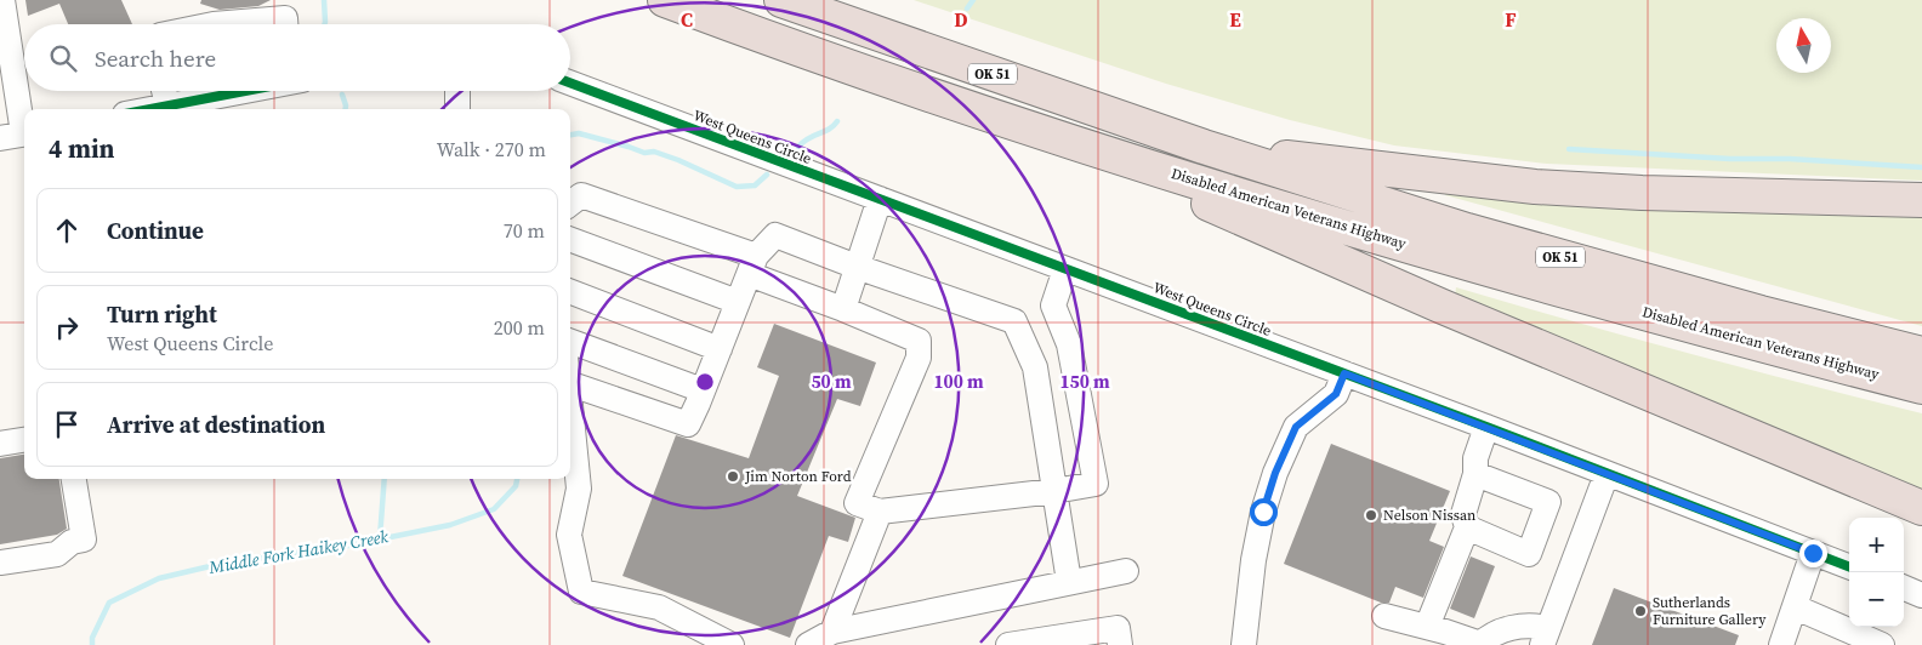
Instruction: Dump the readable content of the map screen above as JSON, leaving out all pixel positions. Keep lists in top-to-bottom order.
{
  "streets": {
    "highway": ["OK 51", "Disabled American Veterans Highway"],
    "street": ["West Queens Circle"]
  },
  "water": ["Middle Fork Haikey Creek"],
  "places": ["Jim Norton Ford", "Nelson Nissan", "Sutherlands Furniture Gallery"],
  "north": "top",
  "page": {
    "search": "Search here",
    "heading": ["4 min", "Walk · 270 m"],
    "list": [
      ["Continue", "70 m"],
      ["Turn right", "West Queens Circle", "200 m"],
      "Arrive at destination"
    ],
    "map_buttons": ["+", "−"]
  },
  "grid": {
    "columns": [
      "C",
      "D",
      "E",
      "F"
    ]
  },
  "rings": ["50 m", "100 m", "150 m"]
}
